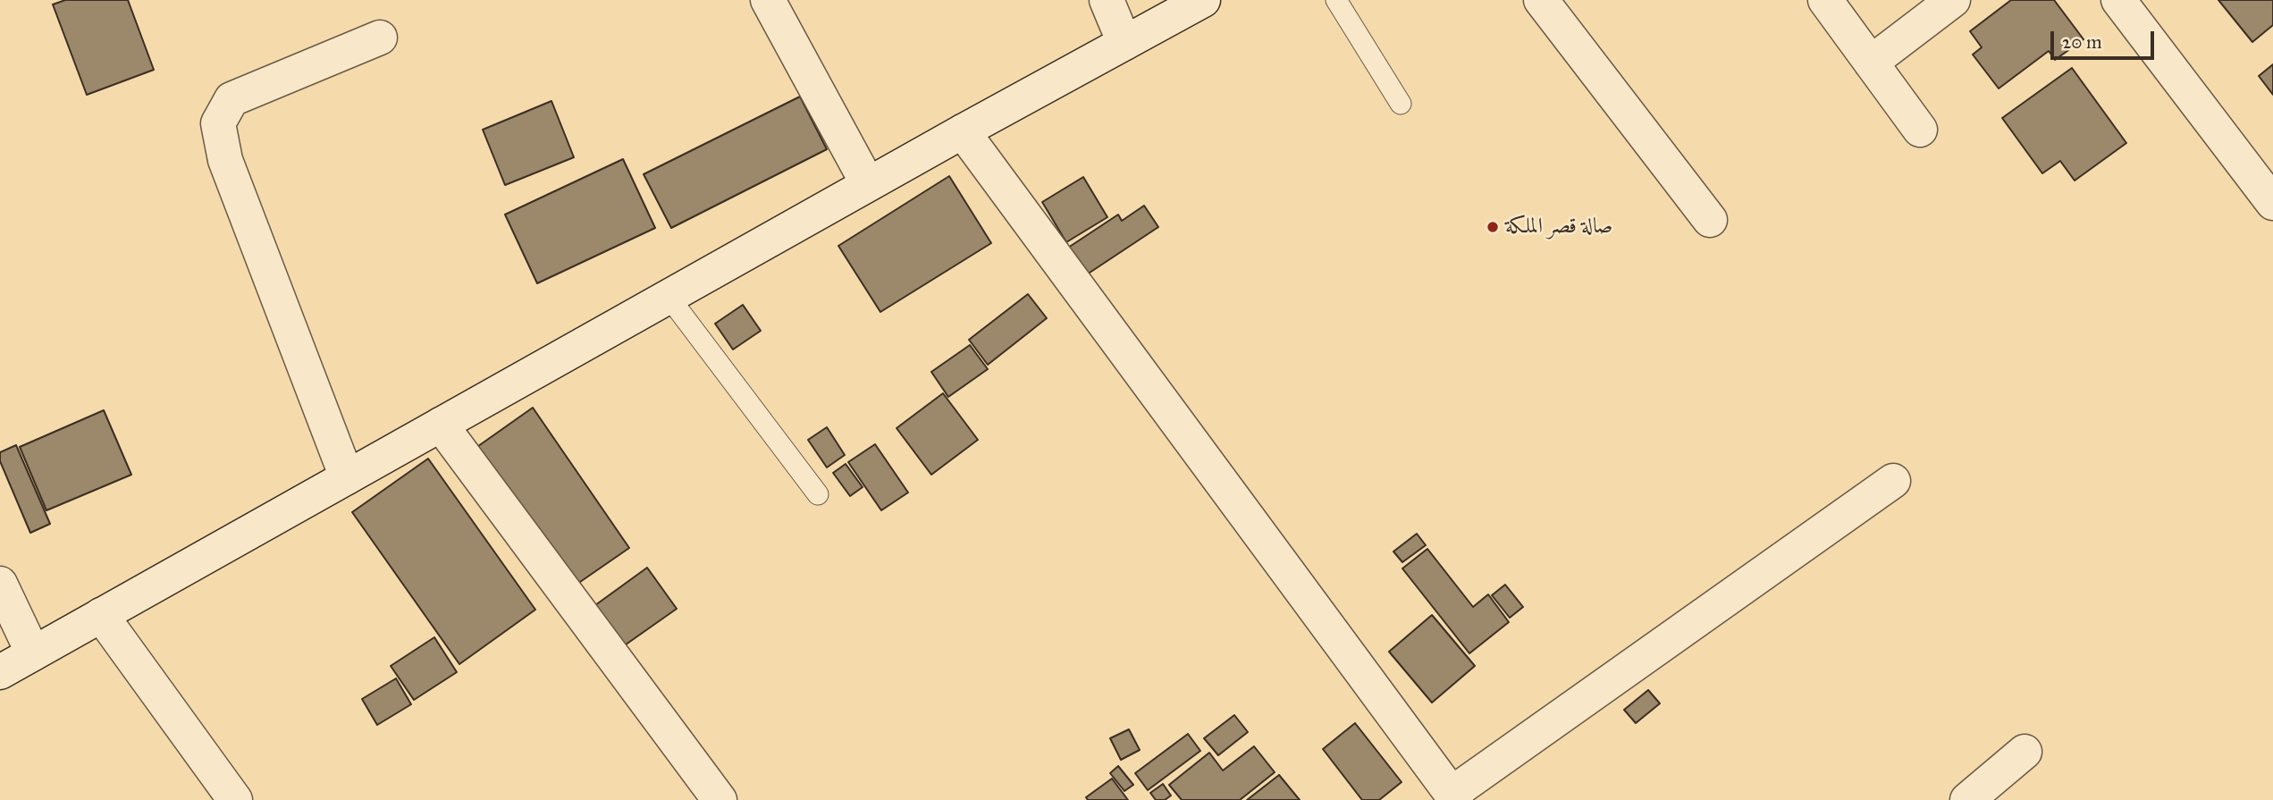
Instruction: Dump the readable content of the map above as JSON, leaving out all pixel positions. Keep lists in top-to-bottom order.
{
  "places": ["صالة قصر الملكة"],
  "scale_bar": "20 m"
}
